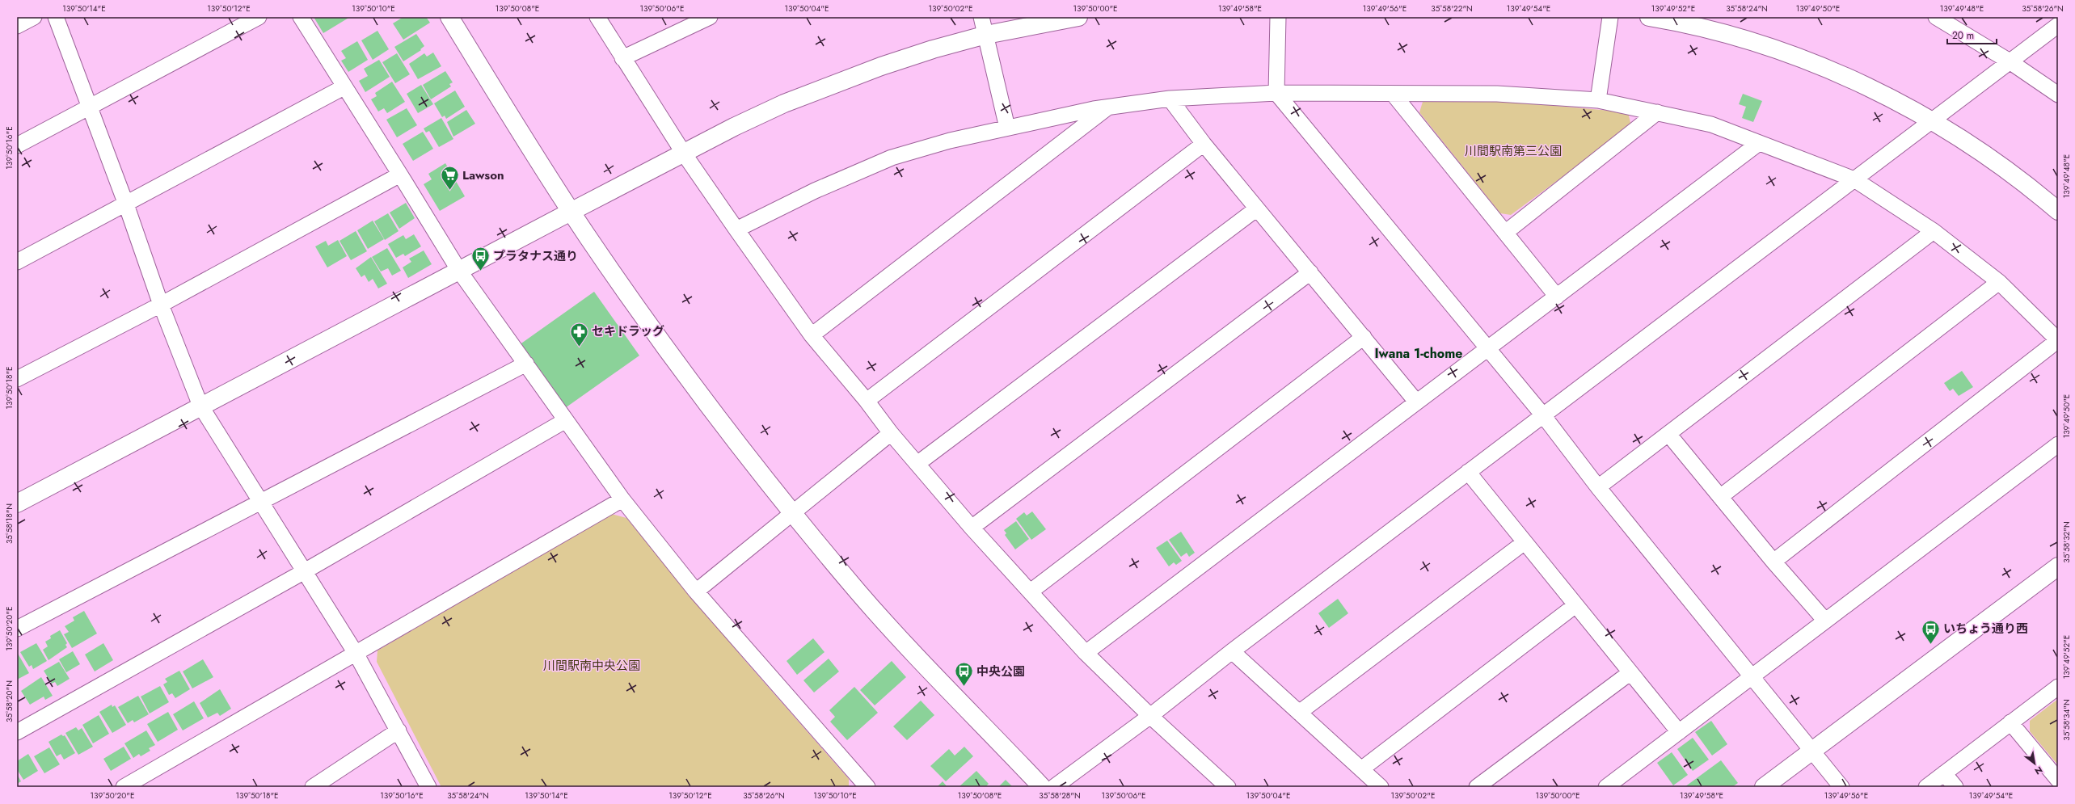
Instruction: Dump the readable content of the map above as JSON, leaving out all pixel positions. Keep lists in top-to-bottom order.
{
  "districts": ["Iwana 1-chome"],
  "parks": ["川間駅南第三公園", "川間駅南中央公園"],
  "places": {
    "supermarket": ["Lawson"],
    "bus stop": ["プラタナス通り", "いちょう通り西", "中央公園"],
    "pharmacy": ["セキドラッグ"]
  },
  "scale_bar": "20 m",
  "north": "bottom right",
  "coordinates": [
    "139°50'14\"E",
    "139°50'12\"E",
    "139°50'10\"E",
    "139°50'08\"E",
    "139°50'06\"E",
    "139°50'04\"E",
    "139°50'02\"E",
    "139°50'00\"E",
    "139°49'58\"E",
    "139°49'56\"E",
    "35°58'22\"N",
    "139°49'54\"E",
    "139°49'52\"E",
    "35°58'24\"N",
    "139°49'50\"E",
    "139°49'48\"E",
    "35°58'26\"N",
    "139°50'16\"E",
    "139°50'18\"E",
    "35°58'18\"N",
    "35°58'32\"N",
    "139°50'20\"E",
    "35°58'20\"N",
    "35°58'34\"N",
    "35°58'28\"N"
  ]
}
